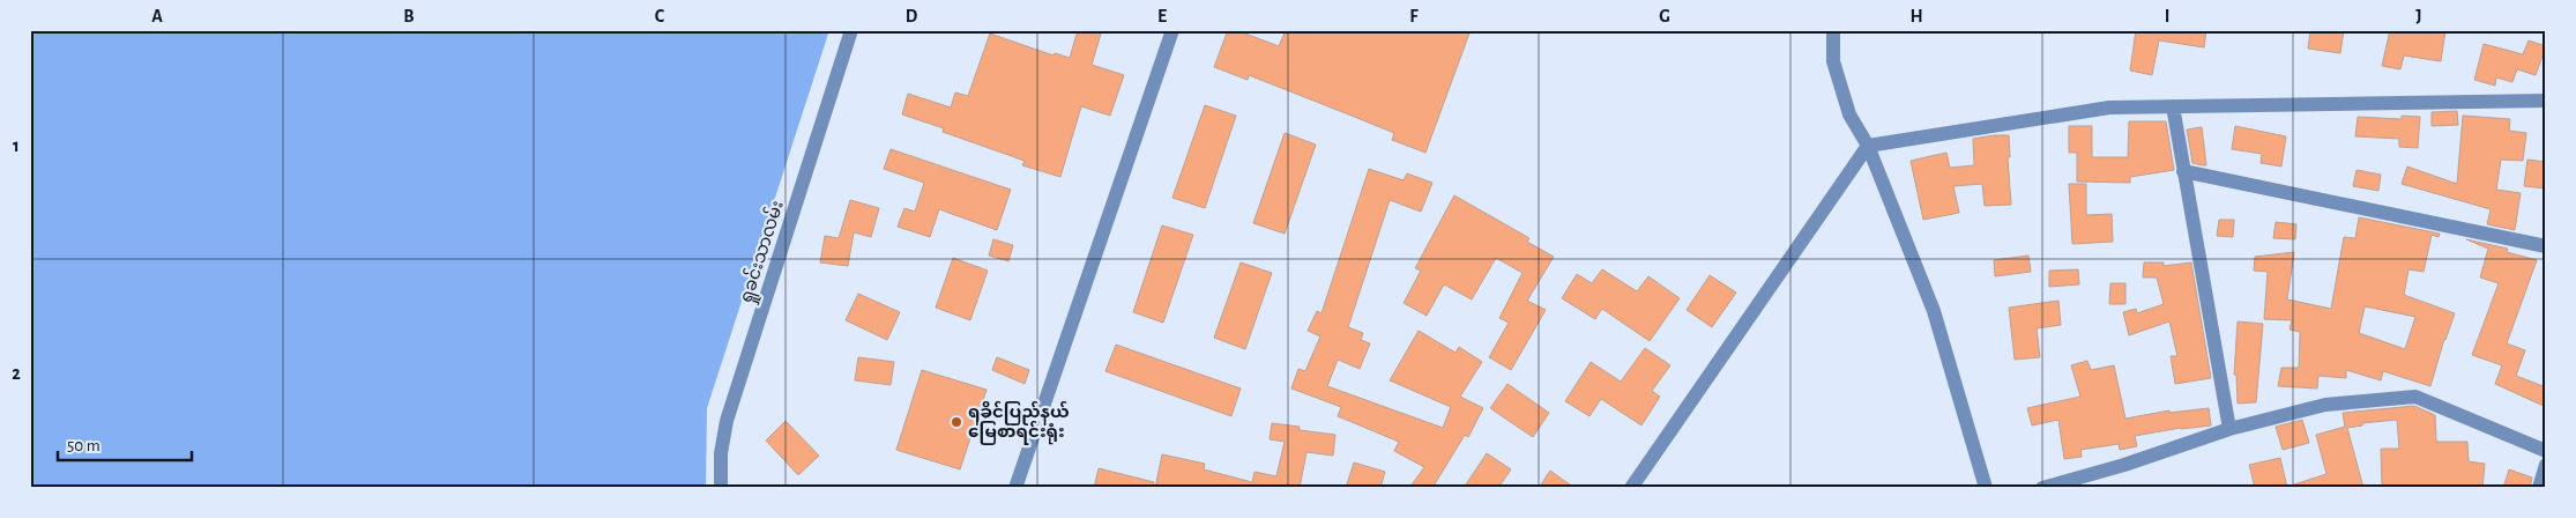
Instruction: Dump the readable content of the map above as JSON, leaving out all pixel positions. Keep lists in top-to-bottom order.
{
  "streets": {
    "street": ["ရှုခင်းသာလမ်း"]
  },
  "places": ["ရခိုင်ပြည်နယ် မြေစာရင်းရုံး"],
  "scale_bar": "50 m",
  "grid": {
    "columns": [
      "A",
      "B",
      "C",
      "D",
      "E",
      "F",
      "G",
      "H",
      "I",
      "J"
    ],
    "rows": ["1", "2"]
  }
}
